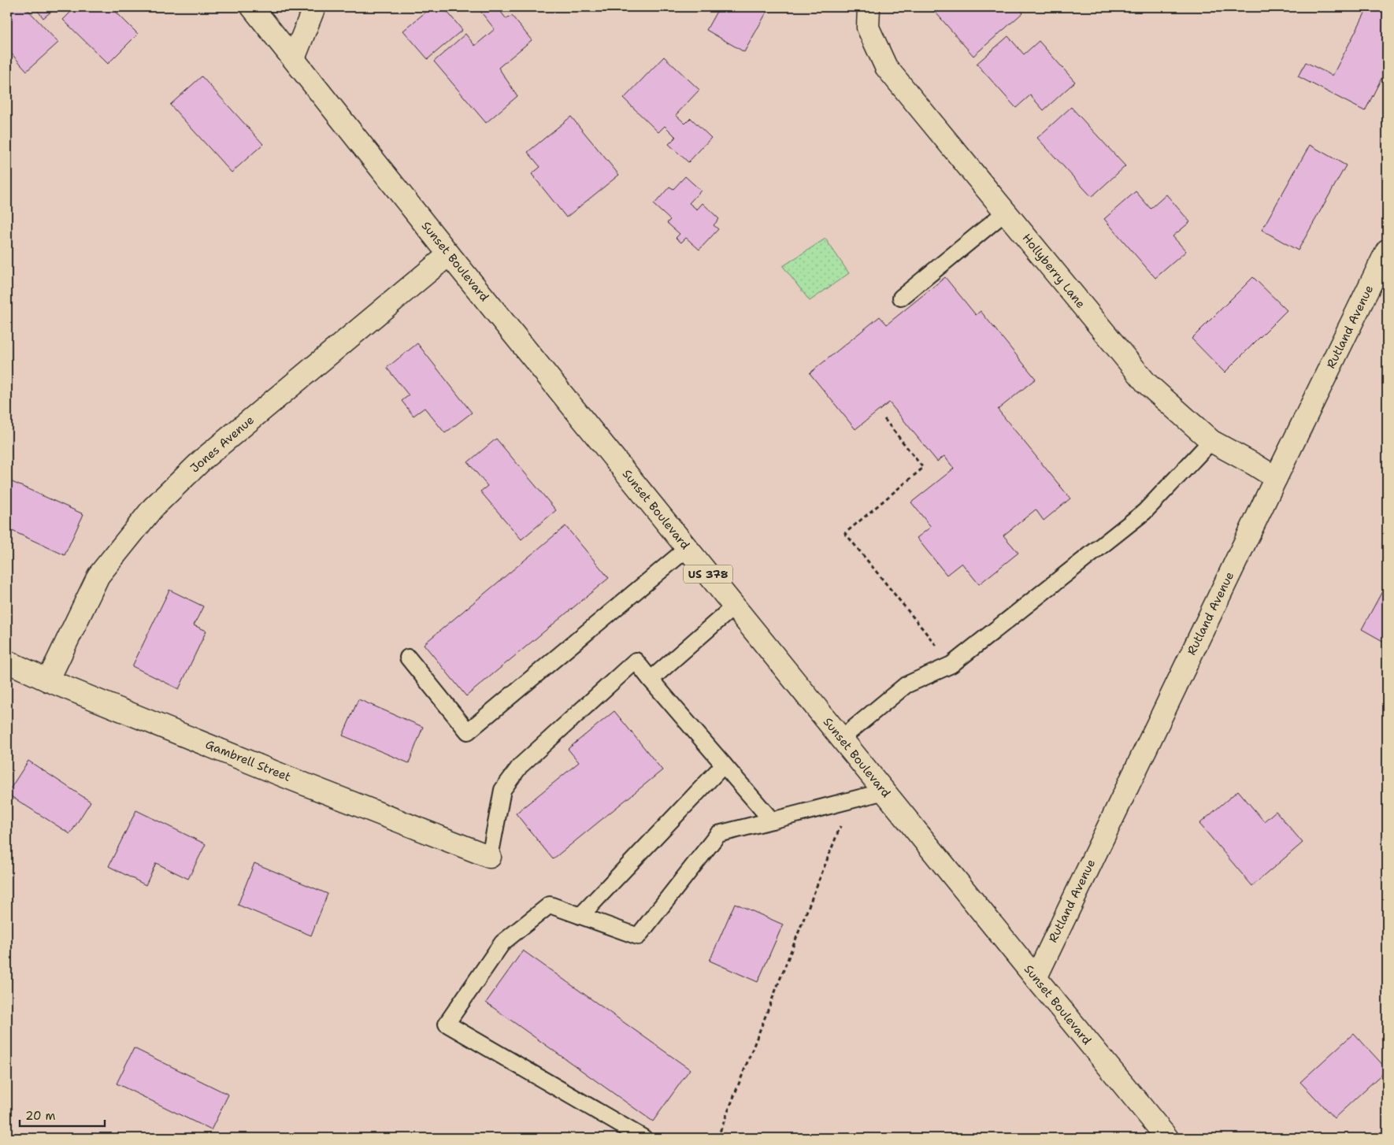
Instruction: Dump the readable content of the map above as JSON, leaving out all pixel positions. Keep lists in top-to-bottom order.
{
  "streets": {
    "street": [
      "Sunset Boulevard",
      "Hollyberry Lane",
      "Rutland Avenue",
      "Jones Avenue",
      "US 378",
      "Gambrell Street"
    ]
  },
  "crossings": [
    ["Sunset Boulevard", "Rutland Avenue"],
    ["Sunset Boulevard", "Jones Avenue"],
    ["Hollyberry Lane", "Rutland Avenue"],
    ["Jones Avenue", "Gambrell Street"]
  ],
  "scale_bar": "20 m"
}
